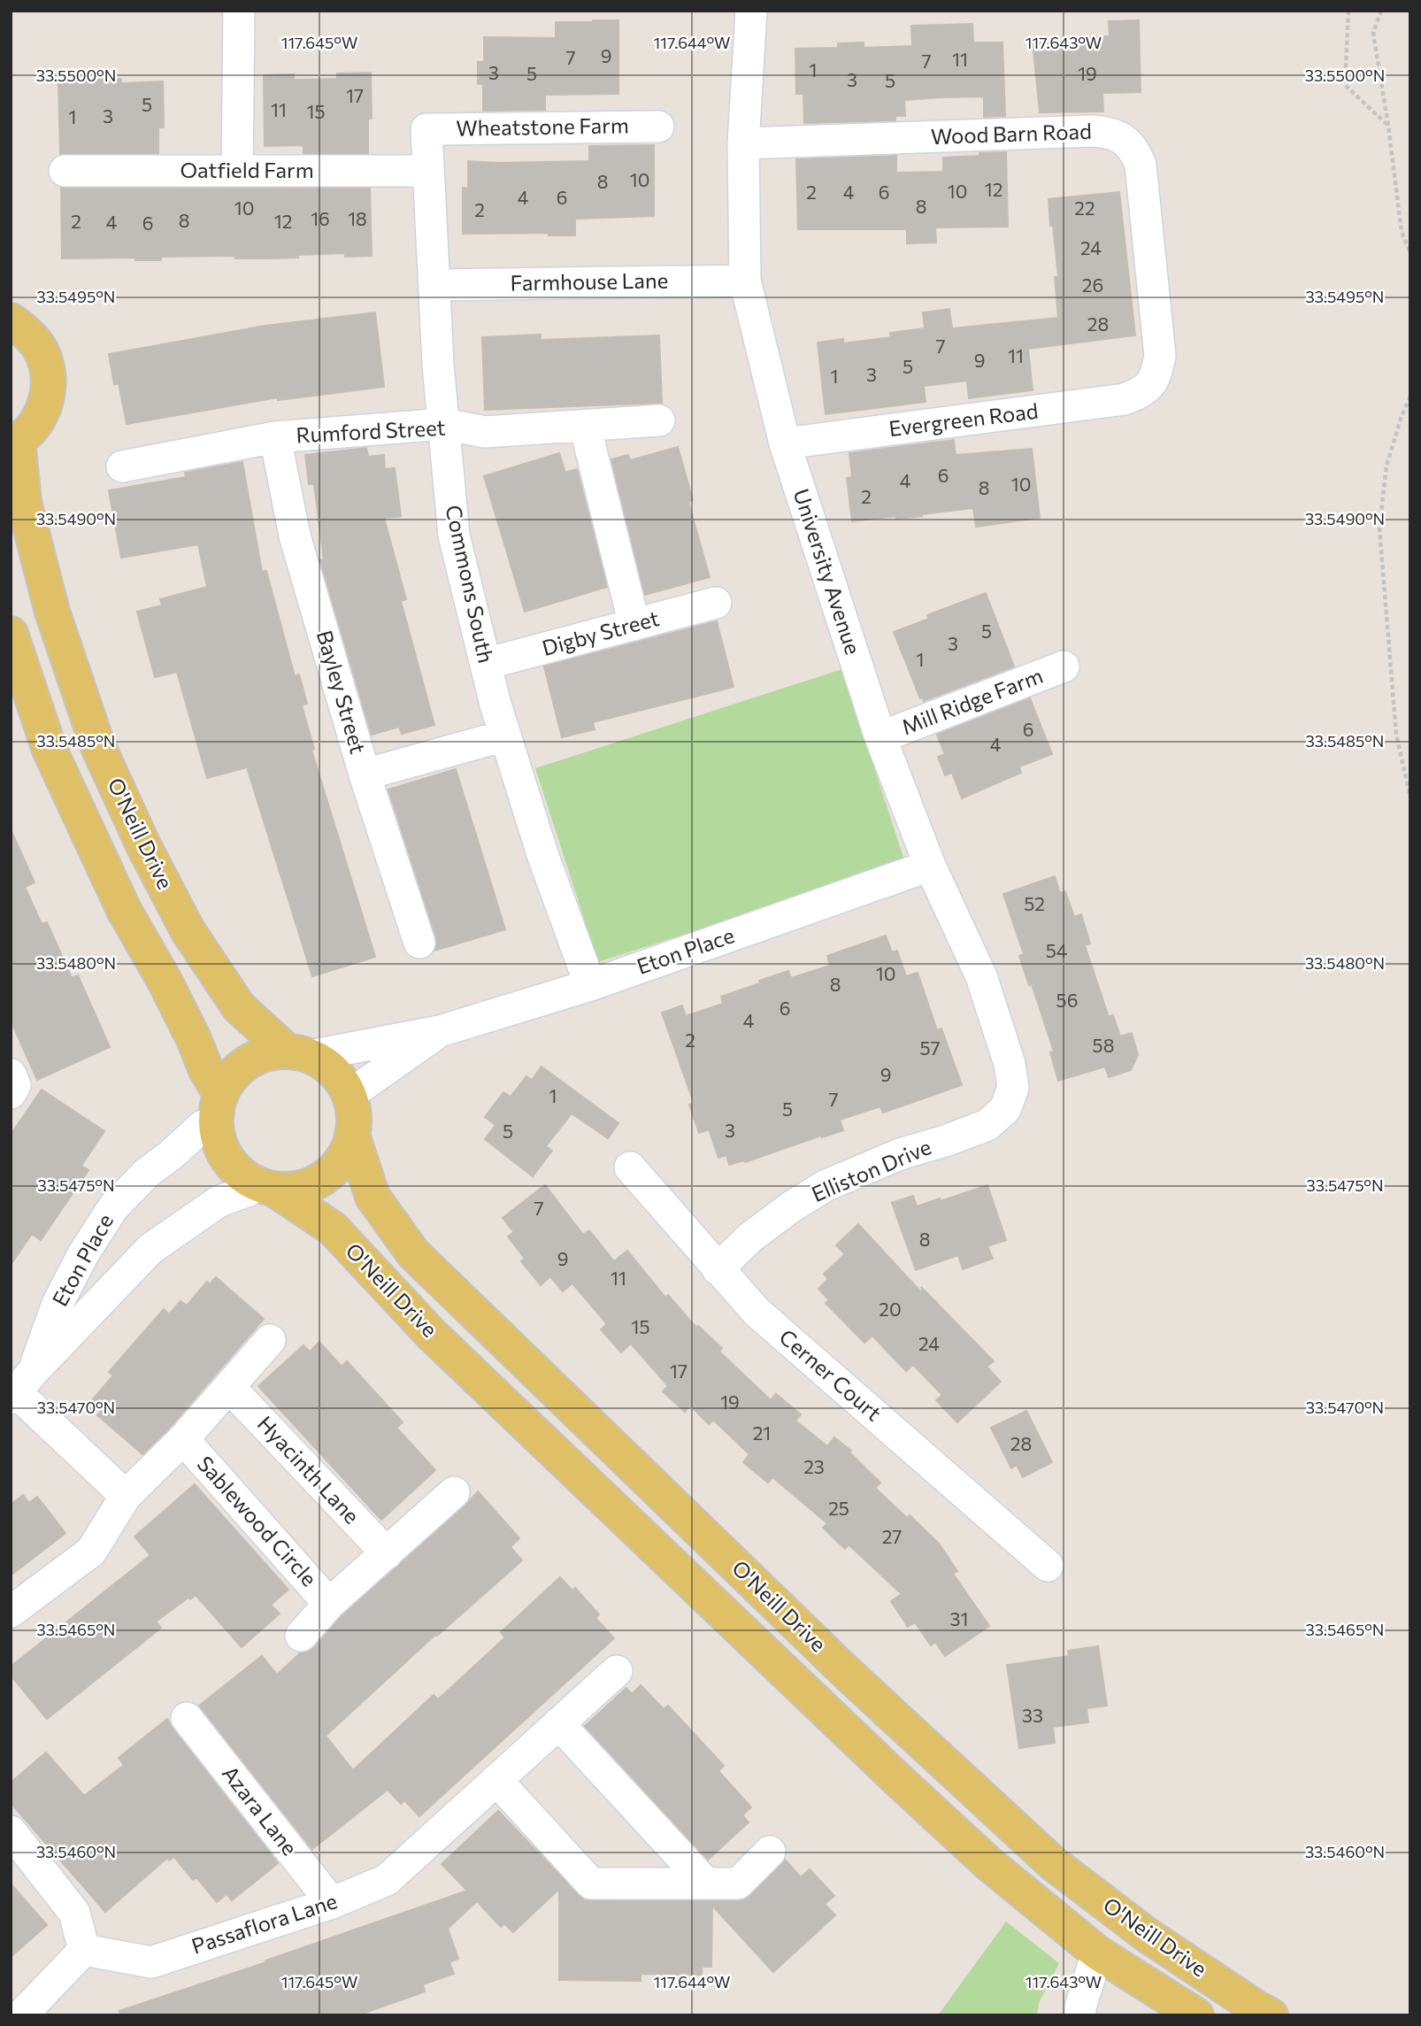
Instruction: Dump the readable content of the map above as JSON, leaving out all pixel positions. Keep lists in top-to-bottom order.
{
  "streets": {
    "main road": ["O'Neill Drive"],
    "street": [
      "Wheatstone Farm",
      "Wood Barn Road",
      "Oatfield Farm",
      "Farmhouse Lane",
      "Evergreen Road",
      "Rumford Street",
      "University Avenue",
      "Commons South",
      "Digby Street",
      "Bayley Street",
      "Mill Ridge Farm",
      "Eton Place",
      "Elliston Drive",
      "Cerner Court",
      "Hyacinth Lane",
      "Sablewood Circle",
      "Azara Lane",
      "Passaflora Lane"
    ]
  },
  "crossings": [
    ["Wheatstone Farm", "Commons South"],
    ["Wood Barn Road", "Evergreen Road"],
    ["Wood Barn Road", "University Avenue"],
    ["Oatfield Farm", "Commons South"],
    ["Farmhouse Lane", "University Avenue"],
    ["Farmhouse Lane", "Commons South"],
    ["Evergreen Road", "University Avenue"],
    ["Rumford Street", "Commons South"],
    ["Rumford Street", "Bayley Street"],
    ["University Avenue", "Mill Ridge Farm"],
    ["University Avenue", "Eton Place"],
    ["University Avenue", "Elliston Drive"],
    ["Commons South", "Digby Street"],
    ["Commons South", "Eton Place"],
    ["O'Neill Drive", "Eton Place"],
    ["Elliston Drive", "Cerner Court"],
    ["Hyacinth Lane", "Sablewood Circle"],
    ["Azara Lane", "Passaflora Lane"]
  ],
  "house_numbers": [
    "9",
    "7",
    "11",
    "7",
    "1",
    "3",
    "5",
    "19",
    "3",
    "5",
    "17",
    "5",
    "11",
    "15",
    "3",
    "1",
    "10",
    "8",
    "12",
    "10",
    "2",
    "4",
    "6",
    "4",
    "6",
    "8",
    "10",
    "22",
    "2",
    "16",
    "18",
    "8",
    "2",
    "12",
    "4",
    "6",
    "24",
    "26",
    "28",
    "7",
    "11",
    "9",
    "5",
    "3",
    "1",
    "6",
    "4",
    "10",
    "8",
    "2",
    "5",
    "3",
    "1",
    "6",
    "4",
    "52",
    "54",
    "10",
    "8",
    "56",
    "6",
    "4",
    "2",
    "58",
    "57",
    "9",
    "1",
    "7",
    "5",
    "3",
    "5",
    "7",
    "8",
    "9",
    "11",
    "20",
    "15",
    "24",
    "17",
    "19",
    "21",
    "28",
    "23",
    "25",
    "27",
    "31",
    "33"
  ],
  "coordinates": [
    "117.645°W",
    "117.644°W",
    "117.643°W",
    "33.5500°N",
    "33.5495°N",
    "33.5490°N",
    "33.5485°N",
    "33.5480°N",
    "33.5475°N",
    "33.5470°N",
    "33.5465°N",
    "33.5460°N"
  ]
}
